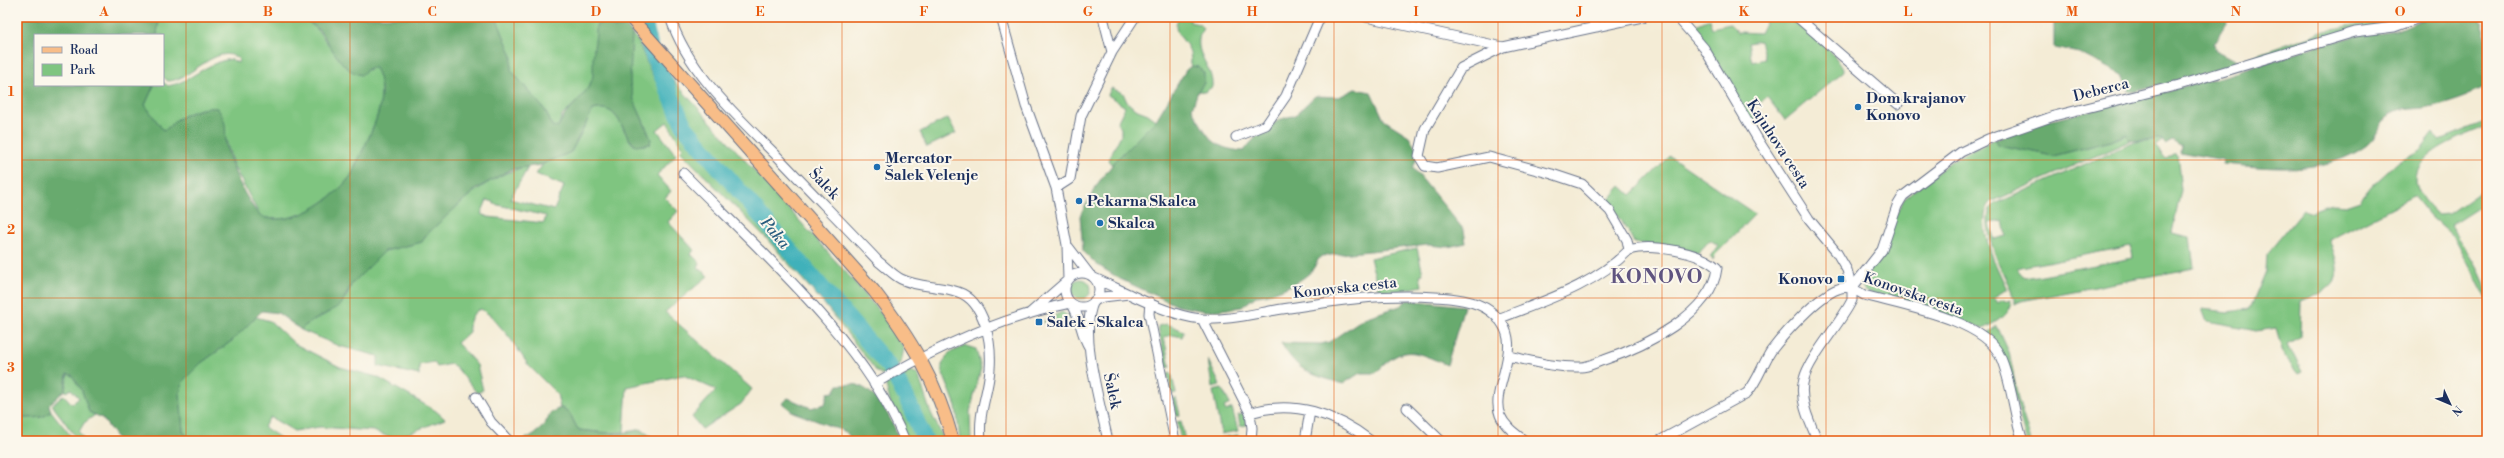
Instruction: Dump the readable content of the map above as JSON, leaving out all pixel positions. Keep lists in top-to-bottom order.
{
  "streets": {
    "street": [
      "Deberca",
      "Kajuhova cesta",
      "Šalek",
      "Konovska cesta"
    ]
  },
  "crossings": [
    ["Deberca", "Kajuhova cesta"],
    ["Deberca", "Konovska cesta"],
    ["Kajuhova cesta", "Konovska cesta"]
  ],
  "districts": ["KONOVO"],
  "water": ["Paka"],
  "places": {
    "other": [
      "Dom krajanov Konovo",
      "Mercator Šalek Velenje",
      "Pekarna Skalca",
      "Skalca"
    ],
    "transit": ["Konovo", "Šalek - Skalca"]
  },
  "legend": ["Road", "Park"],
  "north": "bottom right",
  "grid": {
    "columns": [
      "A",
      "B",
      "C",
      "D",
      "E",
      "F",
      "G",
      "H",
      "I",
      "J",
      "K",
      "L",
      "M",
      "N",
      "O"
    ],
    "rows": ["1", "2", "3"]
  }
}
